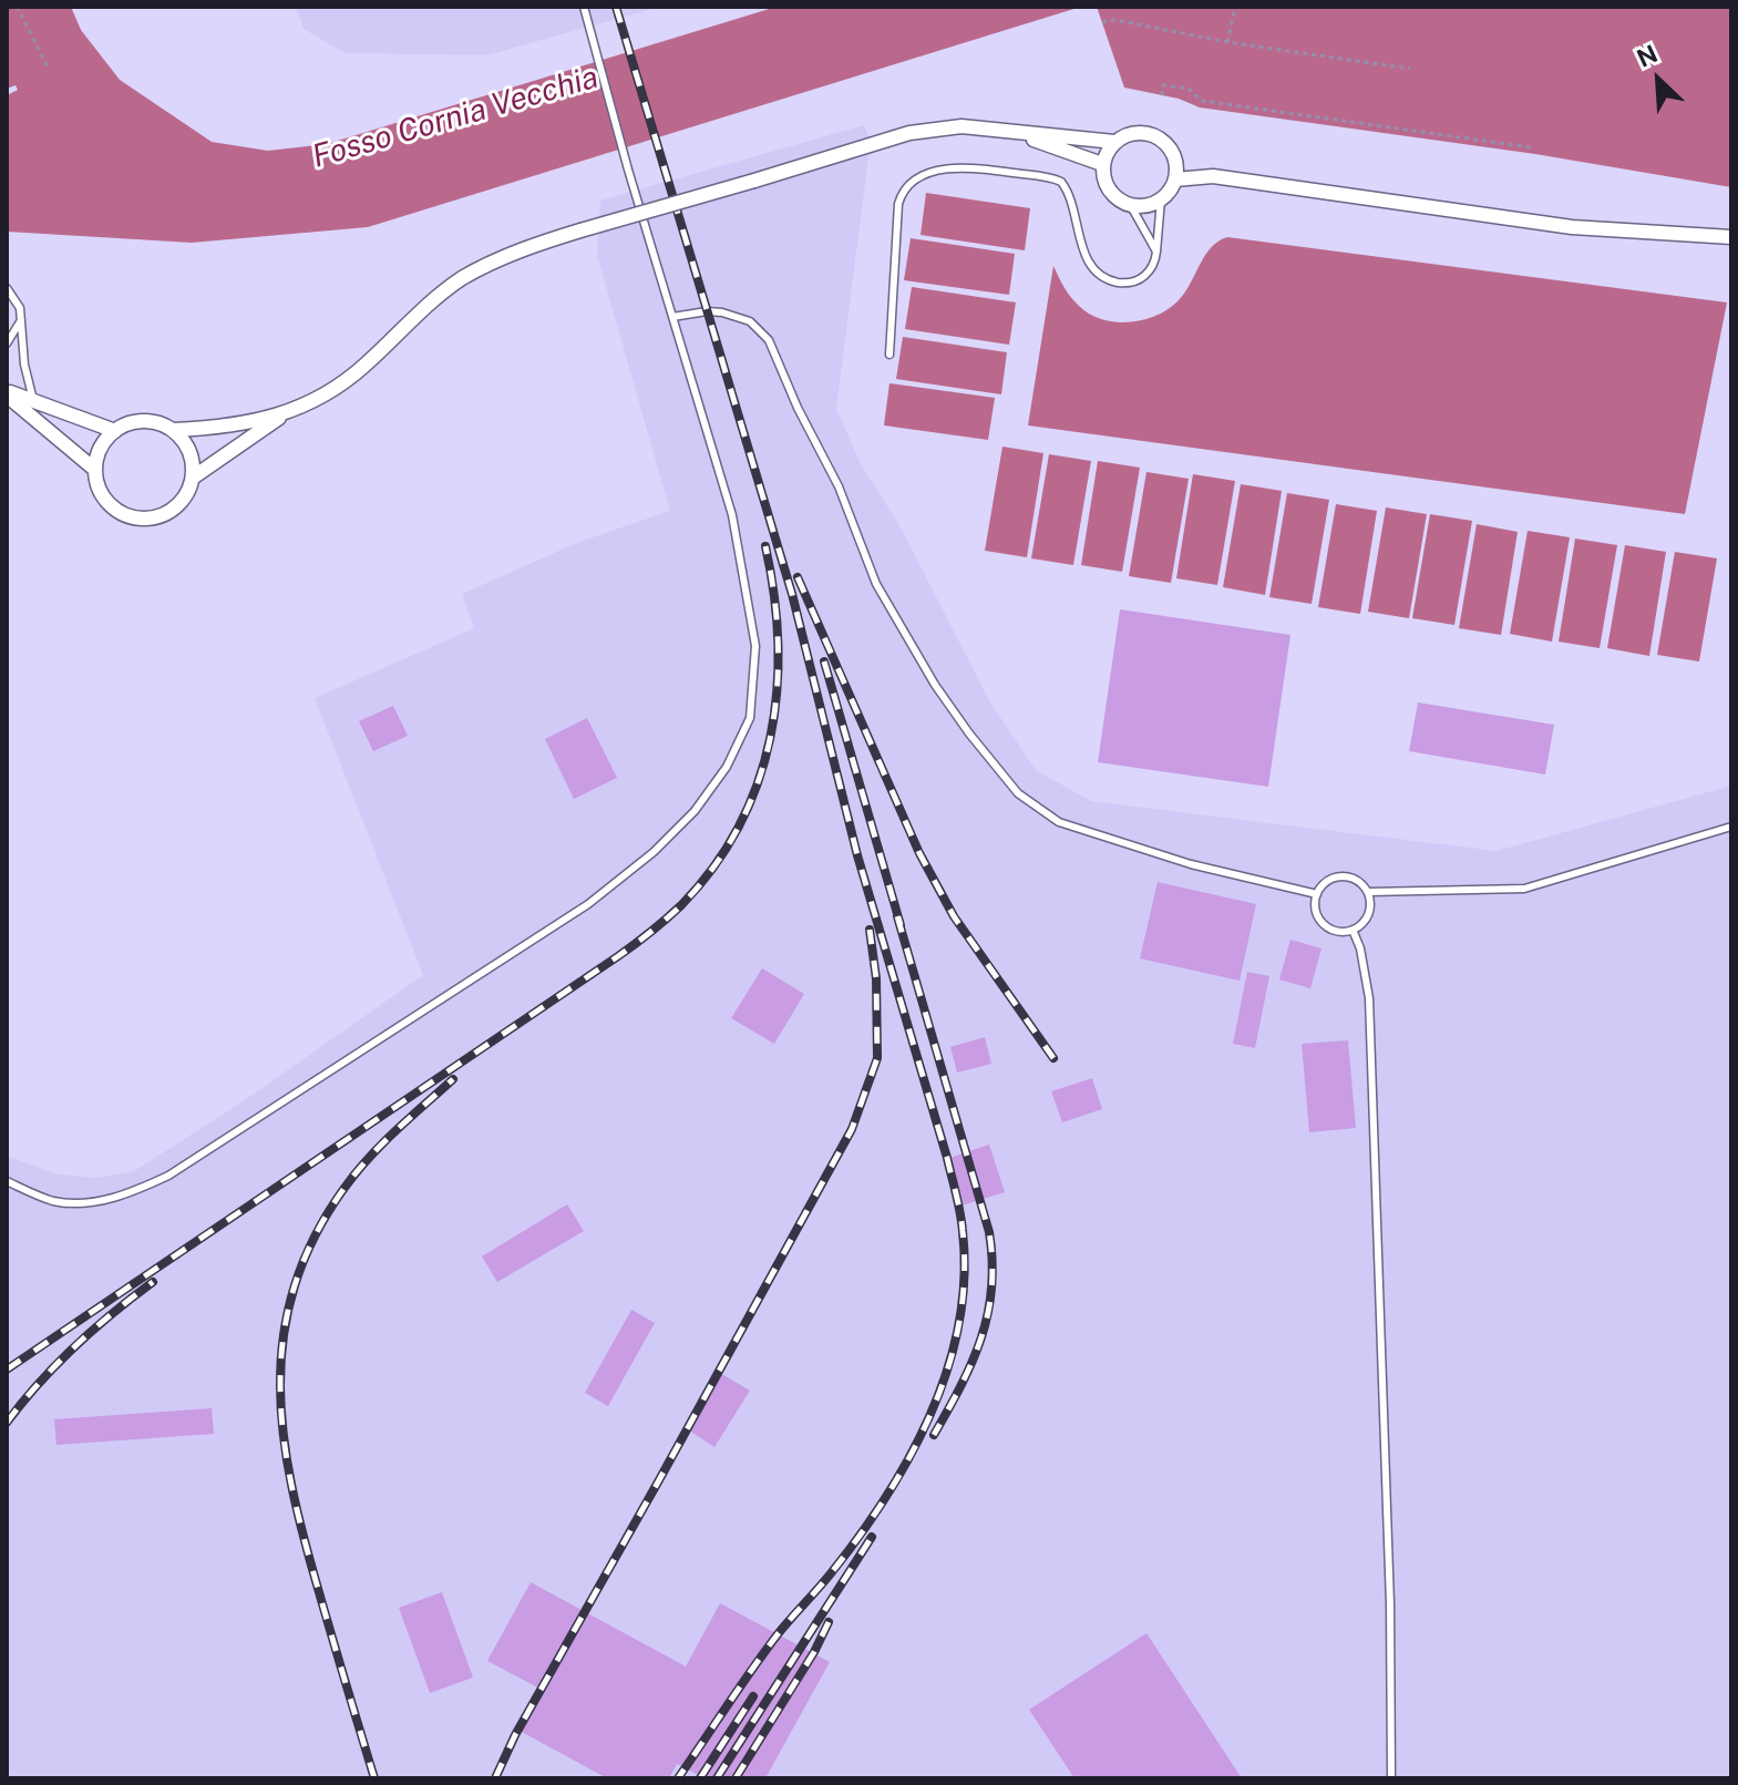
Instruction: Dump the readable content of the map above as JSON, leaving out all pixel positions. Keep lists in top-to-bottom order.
{
  "water": ["Fosso Cornia Vecchia"],
  "north": "top left"
}
